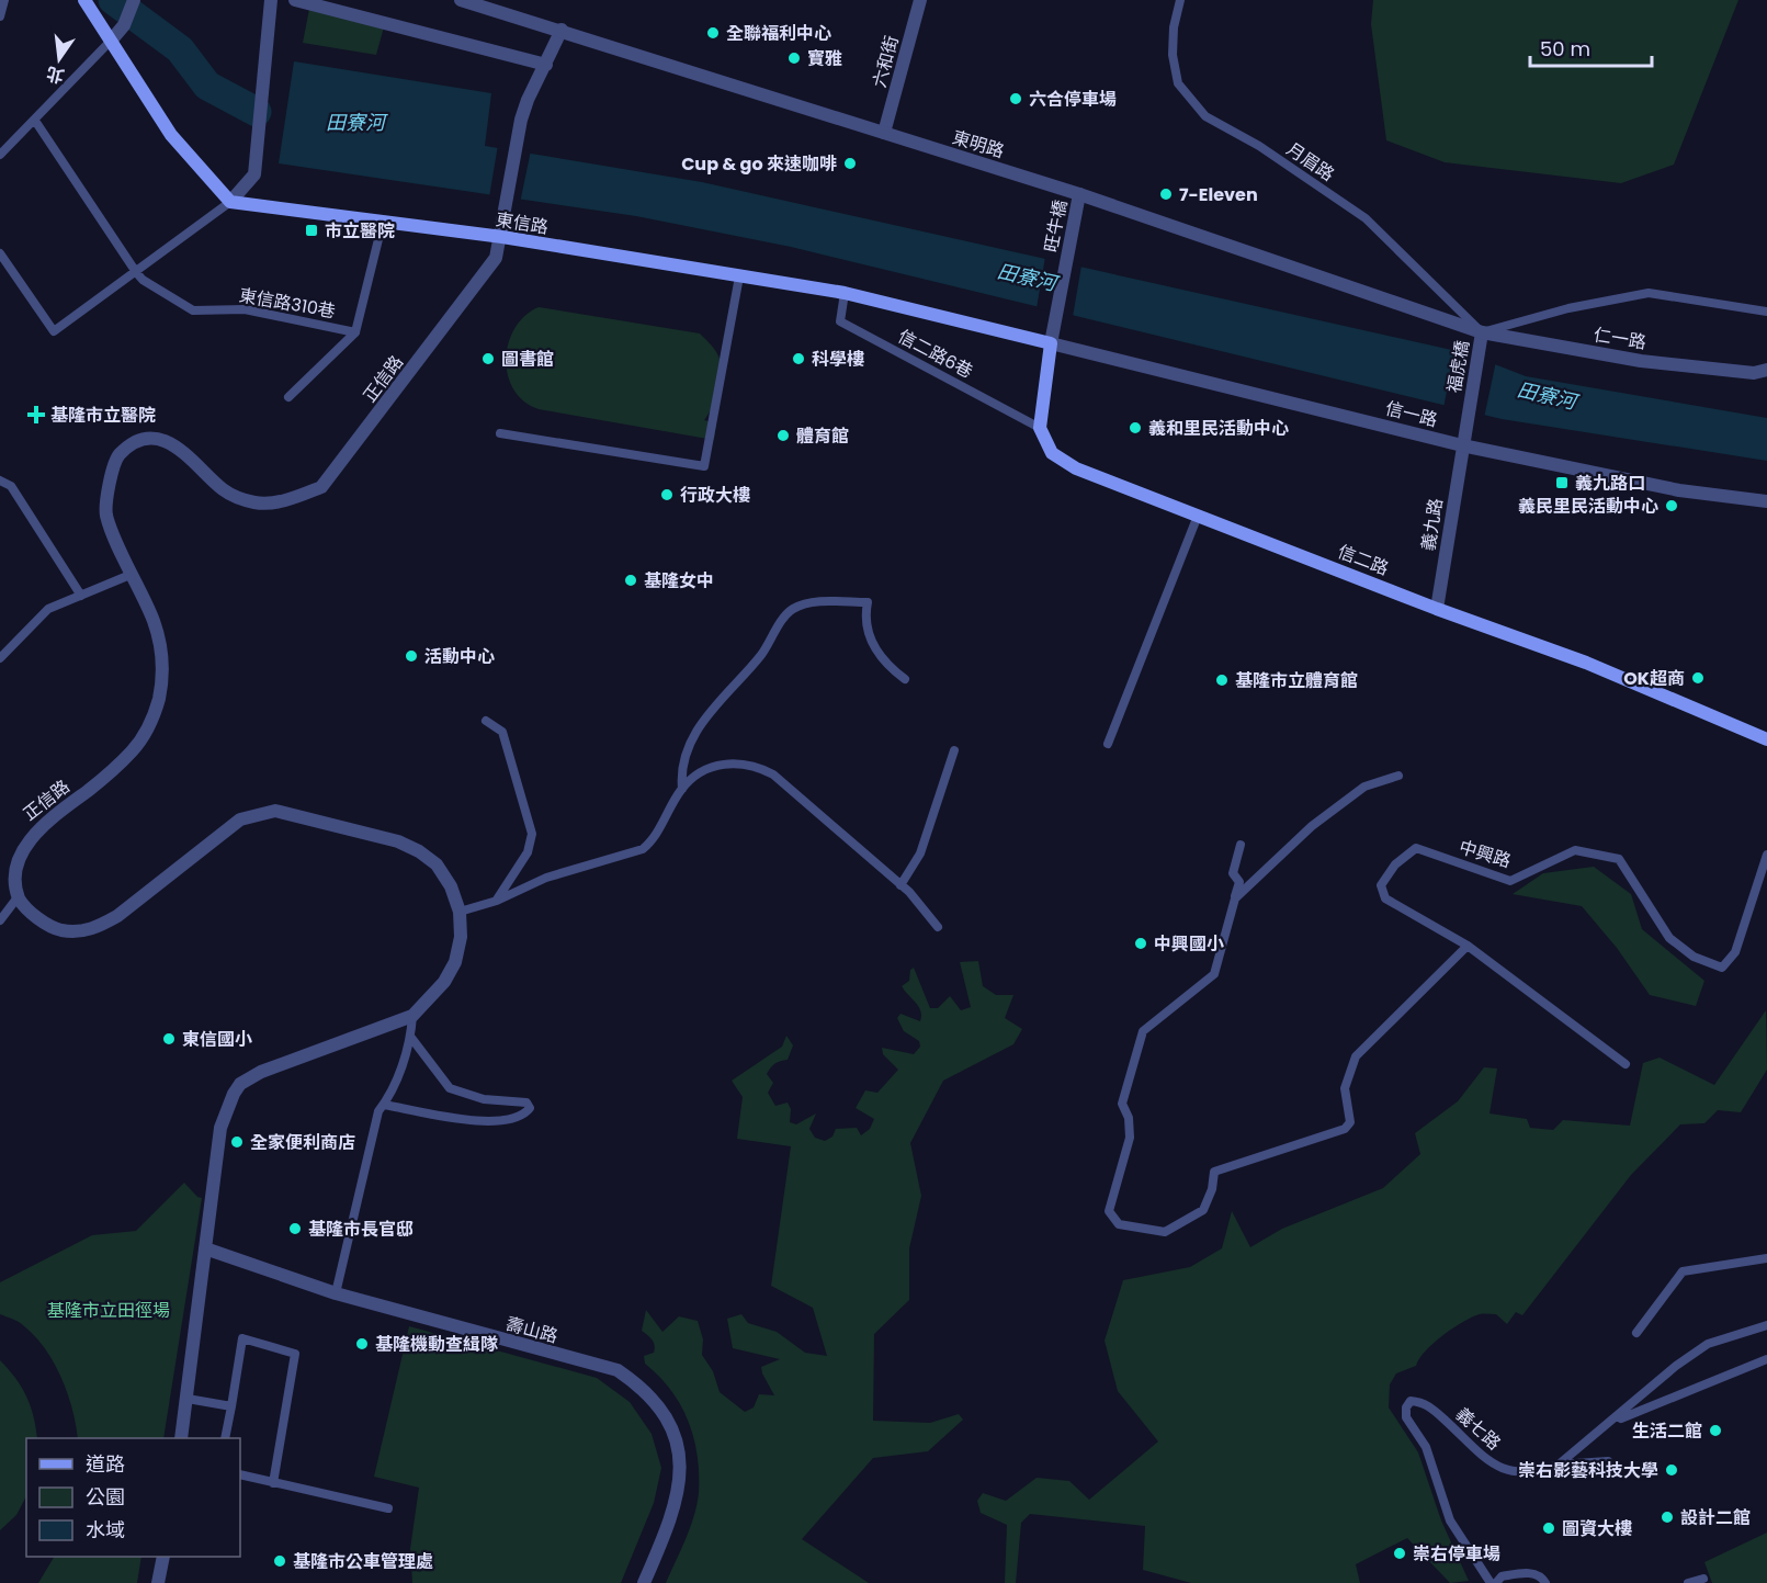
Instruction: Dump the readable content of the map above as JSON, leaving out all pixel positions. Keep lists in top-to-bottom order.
{
  "streets": {
    "main road": ["東信路", "信二路"],
    "street": [
      "六和街",
      "東明路",
      "旺牛橋",
      "仁一路",
      "福虎橋",
      "正信路",
      "信一路",
      "義九路",
      "壽山路"
    ],
    "lane": [
      "月眉路",
      "東信路310巷",
      "信二路6巷",
      "中興路",
      "義七路"
    ]
  },
  "crossings": [
    ["六和街", "東明路"],
    ["東明路", "月眉路"],
    ["東明路", "旺牛橋"],
    ["東明路", "仁一路"],
    ["東明路", "福虎橋"],
    ["月眉路", "仁一路"],
    ["月眉路", "福虎橋"],
    ["東信路", "旺牛橋"],
    ["東信路", "東信路310巷"],
    ["東信路", "信二路6巷"],
    ["東信路", "正信路"],
    ["東信路", "信一路"],
    ["旺牛橋", "信一路"],
    ["仁一路", "福虎橋"],
    ["信二路6巷", "信二路"],
    ["福虎橋", "信一路"],
    ["福虎橋", "義九路"],
    ["信一路", "義九路"],
    ["義九路", "信二路"]
  ],
  "water": ["田寮河"],
  "parks": ["基隆市立田徑場"],
  "places": {
    "other": [
      "全聯福利中心",
      "寶雅",
      "六合停車場",
      "Cup & go 來速咖啡",
      "7-Eleven",
      "圖書館",
      "科學樓",
      "義和里民活動中心",
      "體育館",
      "行政大樓",
      "義民里民活動中心",
      "基隆女中",
      "活動中心",
      "OK超商",
      "基隆市立體育館",
      "中興國小",
      "東信國小",
      "全家便利商店",
      "基隆市長官邸",
      "基隆機動查緝隊",
      "生活二館",
      "崇右影藝科技大學",
      "設計二館",
      "圖資大樓",
      "崇右停車場",
      "基隆市公車管理處"
    ],
    "transit": ["市立醫院", "義九路口"],
    "health": ["基隆市立醫院"]
  },
  "legend": ["道路", "公園", "水域"],
  "scale_bar": "50 m",
  "north": "bottom"
}
